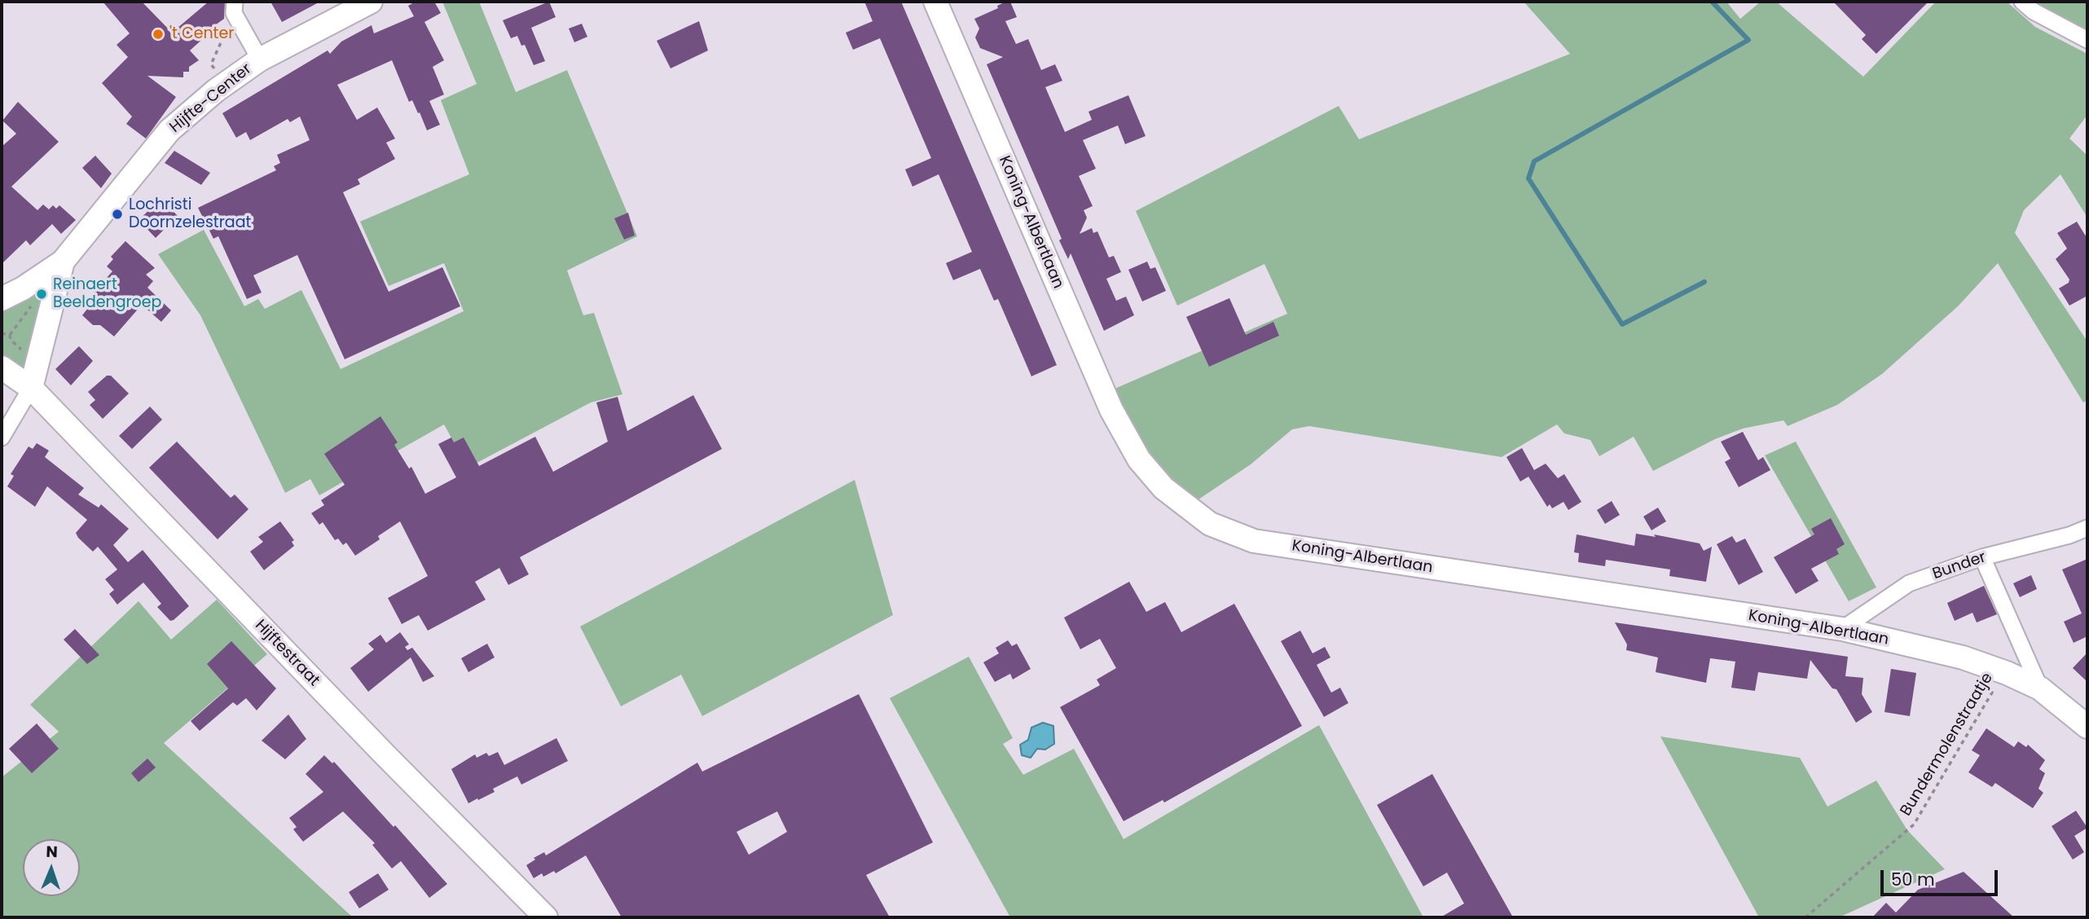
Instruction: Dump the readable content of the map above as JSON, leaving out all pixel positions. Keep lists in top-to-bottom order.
{
  "streets": {
    "street": [
      "Hijfte-Center",
      "Koning-Albertlaan",
      "Bunder",
      "Hijftestraat"
    ],
    "path": ["Bundermolenstraatje"]
  },
  "crossings": [
    ["Hijfte-Center", "Hijftestraat"],
    ["Koning-Albertlaan", "Bunder"],
    ["Koning-Albertlaan", "Bundermolenstraatje"]
  ],
  "places": ["'t Center", "Lochristi Doornzelestraat", "Reinaert Beeldengroep"],
  "scale_bar": "50 m",
  "north": "top"
}
